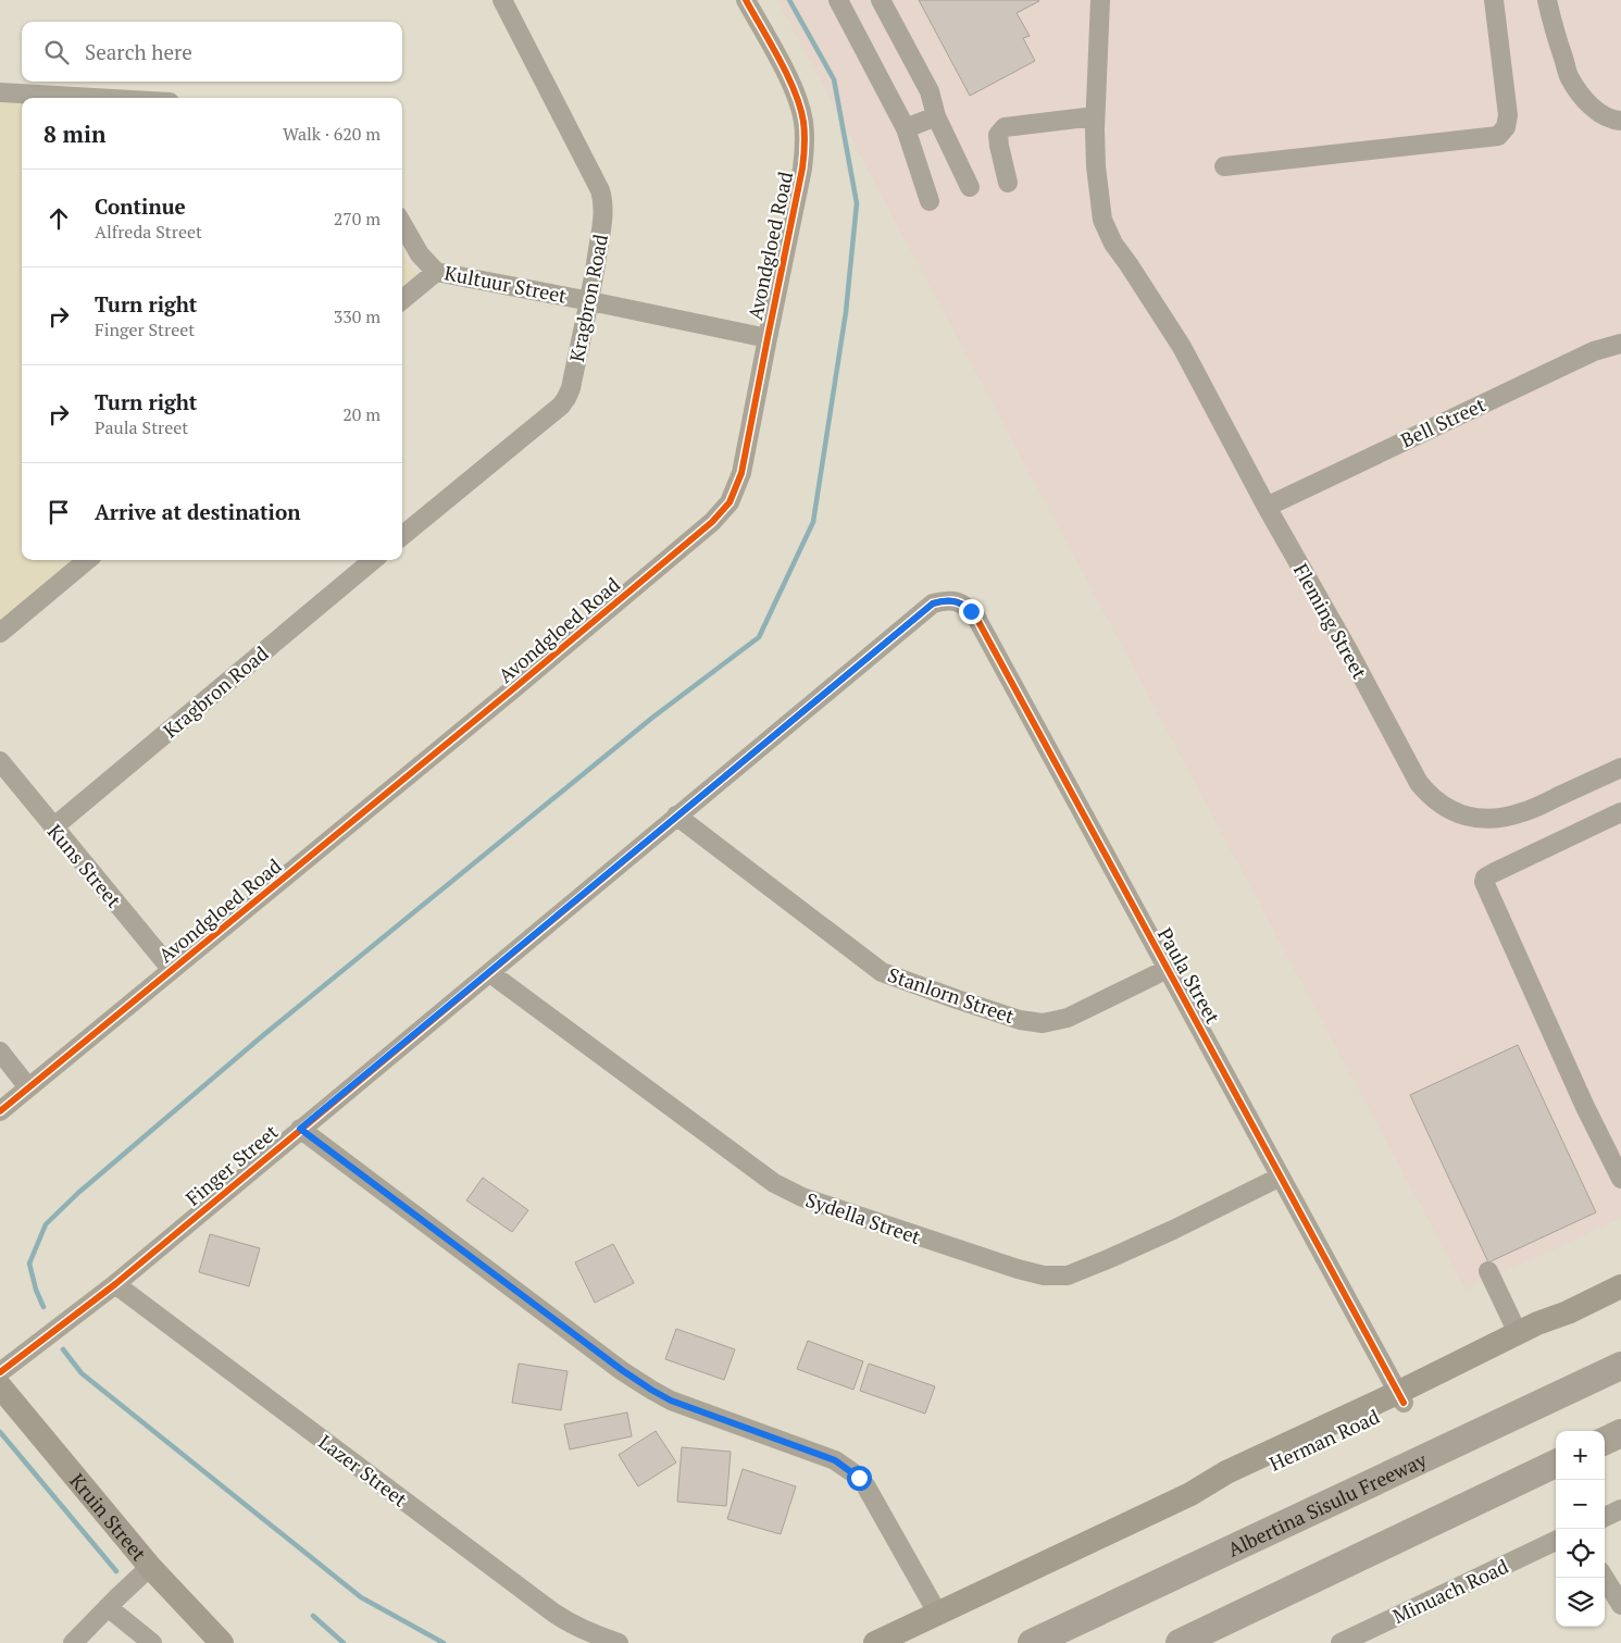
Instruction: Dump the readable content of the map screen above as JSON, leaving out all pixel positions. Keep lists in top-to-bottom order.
{
  "streets": {
    "highway": ["Albertina Sisulu Freeway"],
    "main road": ["Herman Road", "Kruin Street"],
    "street": [
      "Avondgloed Road",
      "Kultuur Street",
      "Kragbron Road",
      "Bell Street",
      "Fleming Street",
      "Kuns Street",
      "Paula Street",
      "Stanlorn Street",
      "Finger Street",
      "Sydella Street",
      "Lazer Street",
      "Minuach Road"
    ]
  },
  "crossings": [
    ["Avondgloed Road", "Kultuur Street"],
    ["Avondgloed Road", "Kuns Street"],
    ["Kultuur Street", "Kragbron Road"],
    ["Kragbron Road", "Kuns Street"],
    ["Bell Street", "Fleming Street"],
    ["Paula Street", "Stanlorn Street"],
    ["Paula Street", "Finger Street"],
    ["Paula Street", "Sydella Street"],
    ["Paula Street", "Herman Road"],
    ["Stanlorn Street", "Finger Street"],
    ["Finger Street", "Sydella Street"],
    ["Finger Street", "Lazer Street"]
  ],
  "page": {
    "search": "Search here",
    "heading": ["8 min", "Walk · 620 m"],
    "list": [
      ["Continue", "Alfreda Street", "270 m"],
      ["Turn right", "Finger Street", "330 m"],
      ["Turn right", "Paula Street", "20 m"],
      "Arrive at destination"
    ],
    "map_buttons": ["+", "−"]
  }
}
